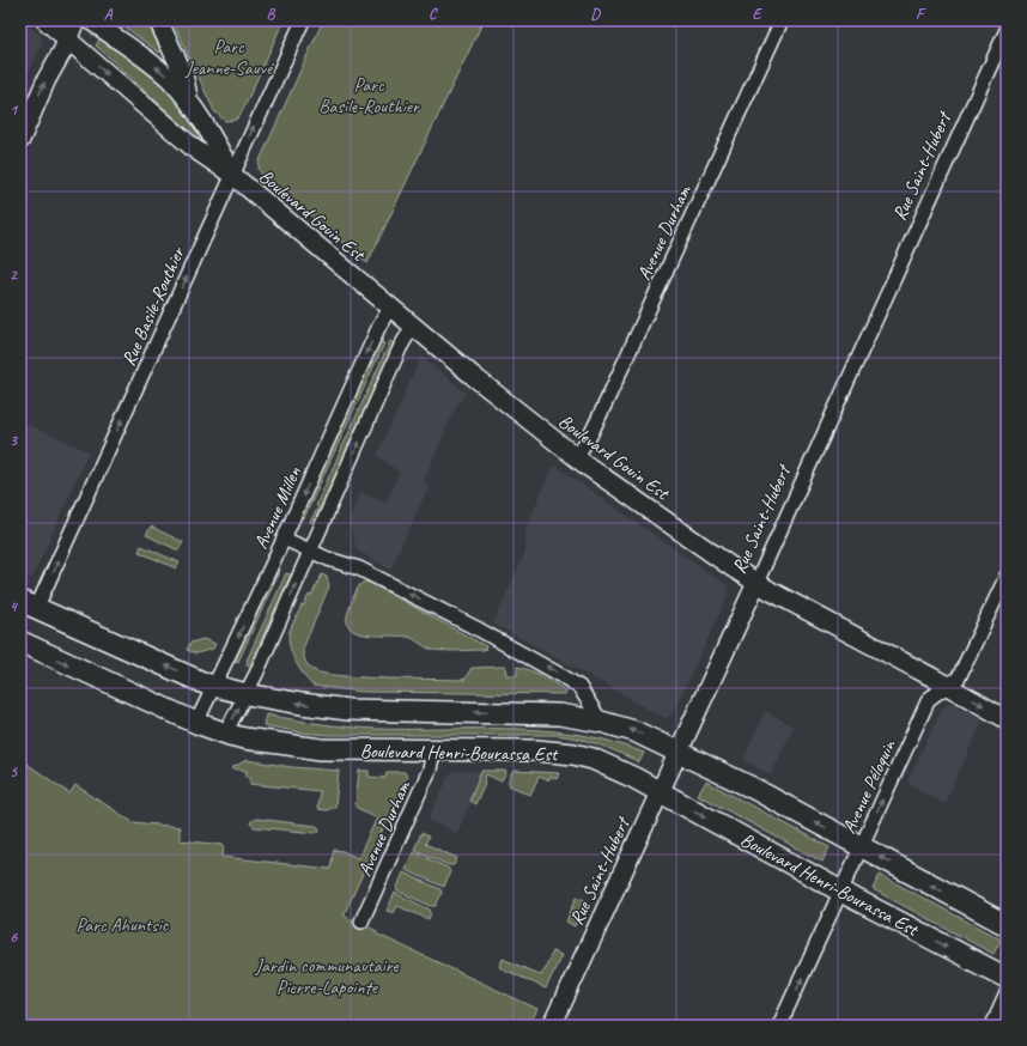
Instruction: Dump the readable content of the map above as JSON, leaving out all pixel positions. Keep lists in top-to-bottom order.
{
  "streets": {
    "main road": ["Boulevard Henri-Bourassa Est"],
    "street": [
      "Rue Saint-Hubert",
      "Boulevard Gouin Est",
      "Avenue Durham",
      "Rue Basile-Routhier",
      "Avenue Millen",
      "Avenue Péloquin"
    ]
  },
  "crossings": [
    ["Rue Saint-Hubert", "Boulevard Gouin Est"],
    ["Rue Saint-Hubert", "Boulevard Henri-Bourassa Est"],
    ["Boulevard Gouin Est", "Avenue Durham"],
    ["Boulevard Gouin Est", "Rue Basile-Routhier"],
    ["Boulevard Gouin Est", "Avenue Millen"],
    ["Boulevard Gouin Est", "Avenue Péloquin"],
    ["Avenue Durham", "Boulevard Henri-Bourassa Est"],
    ["Rue Basile-Routhier", "Boulevard Henri-Bourassa Est"],
    ["Avenue Millen", "Boulevard Henri-Bourassa Est"],
    ["Boulevard Henri-Bourassa Est", "Avenue Péloquin"]
  ],
  "one_way": ["Rue Basile-Routhier", "Avenue Péloquin"],
  "parks": [
    "Parc Jeanne-Sauvé",
    "Parc Basile-Routhier",
    "Parc Ahuntsic",
    "Jardin communautaire Pierre-Lapointe"
  ],
  "grid": {
    "columns": [
      "A",
      "B",
      "C",
      "D",
      "E",
      "F"
    ],
    "rows": [
      "1",
      "2",
      "3",
      "4",
      "5",
      "6"
    ]
  }
}
